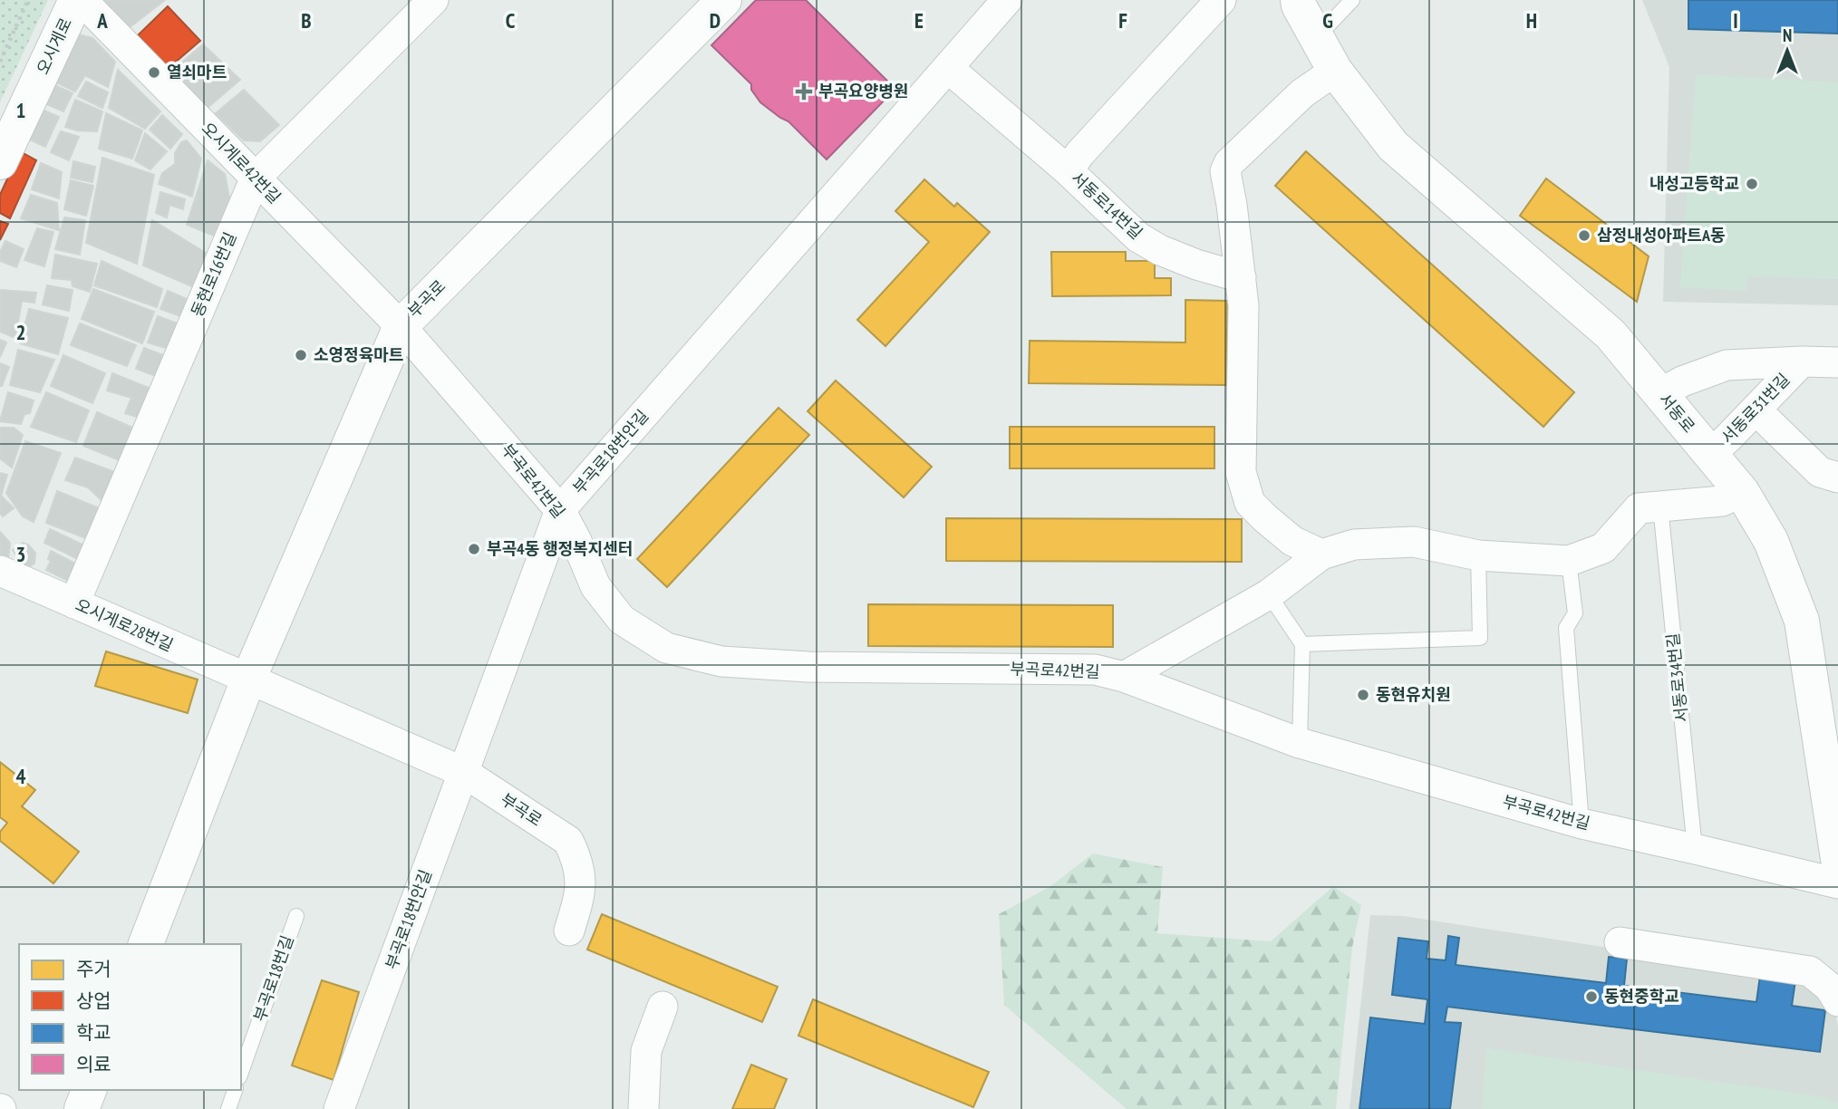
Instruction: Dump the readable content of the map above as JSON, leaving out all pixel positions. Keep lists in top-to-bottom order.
{
  "streets": {
    "main road": ["오시게로", "부곡로", "서동로"],
    "street": [
      "오시게로42번길",
      "서동로14번길",
      "동현로16번길",
      "서동로31번길",
      "부곡로18번안길",
      "부곡로42번길",
      "오시게로28번길"
    ],
    "lane": ["서동로34번길", "부곡로18번길"]
  },
  "crossings": [
    ["오시게로42번길", "동현로16번길"],
    ["오시게로42번길", "부곡로"],
    ["오시게로42번길", "부곡로42번길"],
    ["동현로16번길", "오시게로28번길"],
    ["부곡로", "부곡로18번안길"],
    ["부곡로", "부곡로42번길"],
    ["부곡로", "오시게로28번길"],
    ["서동로31번길", "서동로"],
    ["부곡로18번안길", "부곡로42번길"],
    ["부곡로42번길", "서동로34번길"]
  ],
  "places": {
    "other": [
      "열쇠마트",
      "내성고등학교",
      "삼정내성아파트A동",
      "소영정육마트",
      "부곡4동 행정복지센터",
      "동현유치원",
      "동현중학교"
    ],
    "health": ["부곡요양병원"]
  },
  "legend": [
    "주거",
    "상업",
    "학교",
    "의료"
  ],
  "north": "top",
  "grid": {
    "columns": [
      "A",
      "B",
      "C",
      "D",
      "E",
      "F",
      "G",
      "H",
      "I"
    ],
    "rows": [
      "1",
      "2",
      "3",
      "4"
    ]
  }
}
